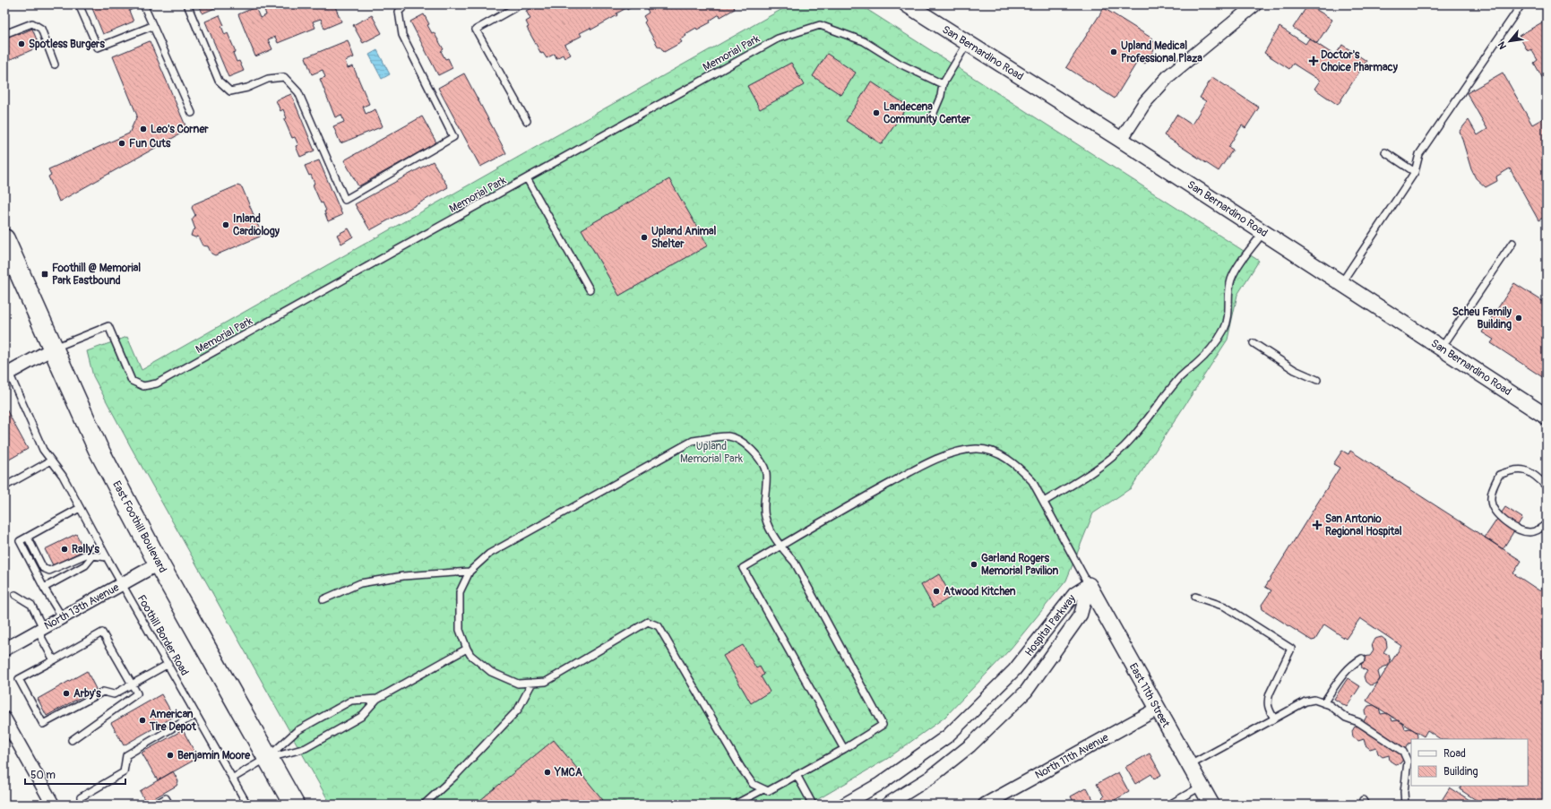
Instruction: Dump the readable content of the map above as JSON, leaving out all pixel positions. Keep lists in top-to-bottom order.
{
  "streets": {
    "main road": ["East Foothill Boulevard"],
    "street": [
      "San Bernardino Road",
      "North 13th Avenue",
      "Hospital Parkway",
      "East 11th Street",
      "North 11th Avenue"
    ],
    "lane": ["Memorial Park", "Foothill Border Road"]
  },
  "crossings": [
    ["Memorial Park", "East Foothill Boulevard"],
    ["East Foothill Boulevard", "North 13th Avenue"],
    ["North 13th Avenue", "Foothill Border Road"],
    ["Hospital Parkway", "East 11th Street"],
    ["East 11th Street", "North 11th Avenue"]
  ],
  "parks": ["Upland Memorial Park"],
  "places": {
    "other": [
      "Spotless Burgers",
      "Upland Medical Professional Plaza",
      "Landecena Community Center",
      "Leo's Corner",
      "Fun Cuts",
      "Inland Cardiology",
      "Upland Animal Shelter",
      "Scheu Family Building",
      "Rally's",
      "Garland Rogers Memorial Pavilion",
      "Atwood Kitchen",
      "Arby's",
      "American Tire Depot",
      "Benjamin Moore",
      "YMCA"
    ],
    "health": ["Doctor's Choice Pharmacy", "San Antonio Regional Hospital"],
    "transit": ["Foothill @ Memorial Park Eastbound"]
  },
  "legend": ["Road", "Building"],
  "scale_bar": "50 m",
  "north": "bottom left"
}
